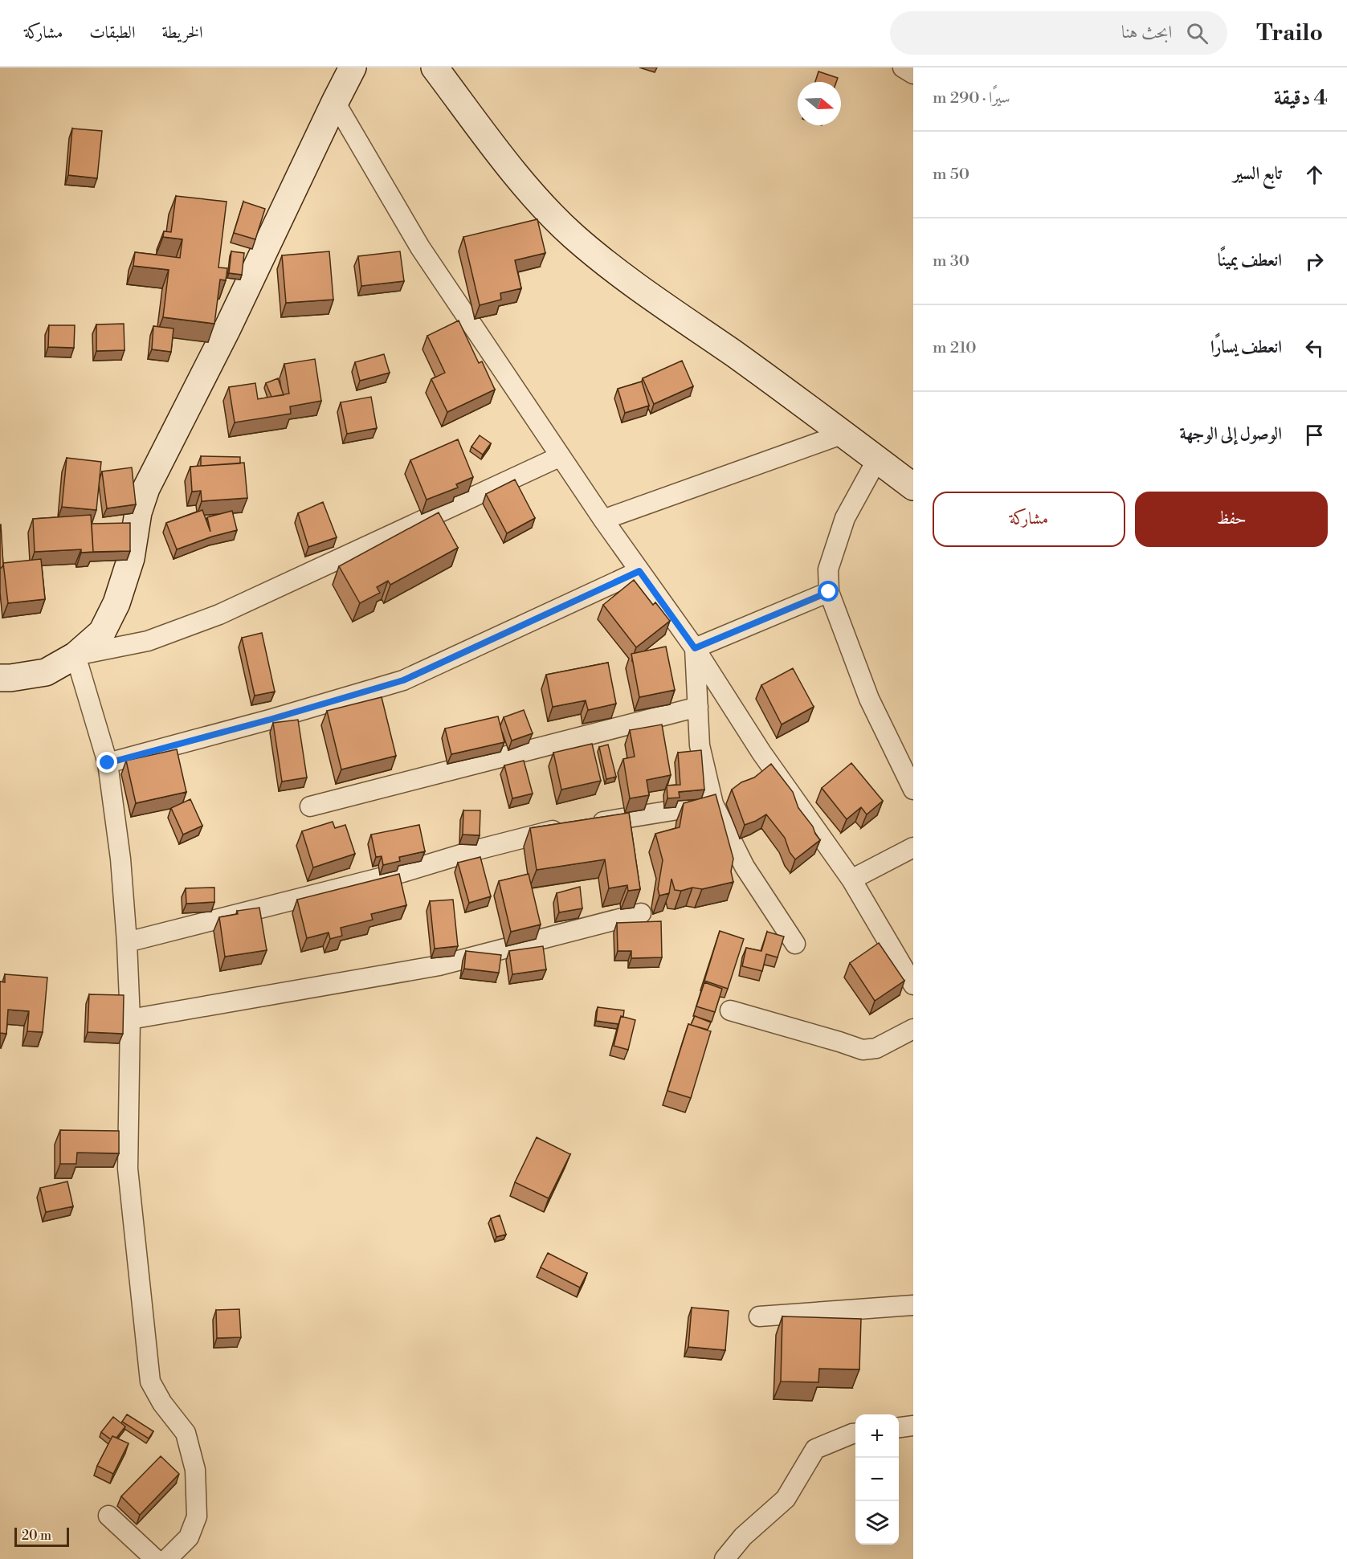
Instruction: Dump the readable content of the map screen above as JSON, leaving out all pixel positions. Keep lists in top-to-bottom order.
{
  "scale_bar": "20 m",
  "north": "right",
  "page": {
    "header": "Trailo",
    "search": "ابحث هنا",
    "nav": ["الخريطة", "الطبقات", "مشاركة"],
    "heading": ["4 دقيقة", "سيرًا · 290 m"],
    "list": [
      ["تابع السير", "50 m"],
      ["انعطف يمينًا", "30 m"],
      ["انعطف يسارًا", "210 m"],
      "الوصول إلى الوجهة"
    ],
    "buttons": ["حفظ", "مشاركة"],
    "map_buttons": ["+", "−"],
    "scale": "20 m"
  }
}
